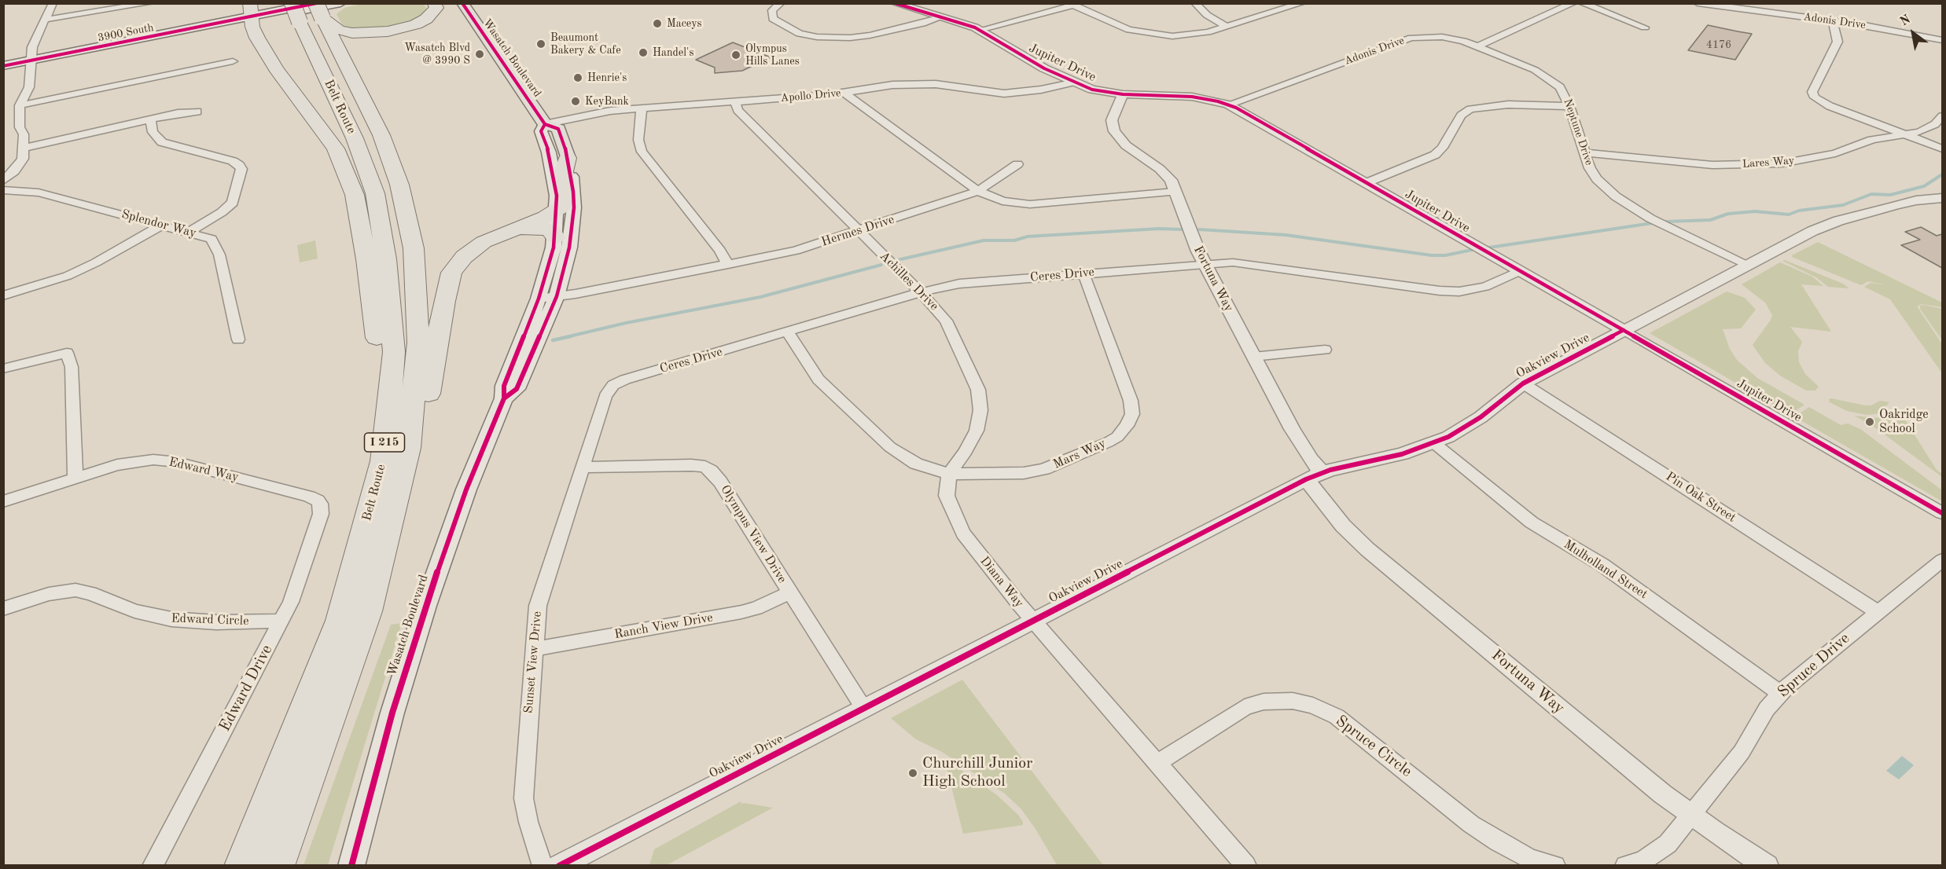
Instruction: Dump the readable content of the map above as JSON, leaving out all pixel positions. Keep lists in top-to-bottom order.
{
  "streets": {
    "highway": ["Belt Route", "I 215"],
    "main road": ["3900 South", "Wasatch Boulevard"],
    "street": [
      "Adonis Drive",
      "Jupiter Drive",
      "Apollo Drive",
      "Neptune Drive",
      "Lares Way",
      "Splendor Way",
      "Hermes Drive",
      "Ceres Drive",
      "Fortuna Way",
      "Achilles Drive",
      "Oakview Drive",
      "Mars Way",
      "Edward Way",
      "Pin Oak Street",
      "Olympus View Drive",
      "Mulholland Street",
      "Diana Way",
      "Edward Circle",
      "Ranch View Drive",
      "Sunset View Drive",
      "Spruce Drive",
      "Edward Drive",
      "Spruce Circle"
    ]
  },
  "crossings": [
    ["Adonis Drive", "Jupiter Drive"],
    ["Adonis Drive", "Neptune Drive"],
    ["3900 South", "Belt Route"],
    ["Wasatch Boulevard", "Apollo Drive"],
    ["Wasatch Boulevard", "Hermes Drive"],
    ["Jupiter Drive", "Apollo Drive"],
    ["Jupiter Drive", "Ceres Drive"],
    ["Jupiter Drive", "Fortuna Way"],
    ["Jupiter Drive", "Oakview Drive"],
    ["Apollo Drive", "Achilles Drive"],
    ["Neptune Drive", "Lares Way"],
    ["Neptune Drive", "Oakview Drive"],
    ["Hermes Drive", "Achilles Drive"],
    ["Ceres Drive", "Fortuna Way"],
    ["Ceres Drive", "Achilles Drive"],
    ["Ceres Drive", "Mars Way"],
    ["Ceres Drive", "Sunset View Drive"],
    ["Fortuna Way", "Oakview Drive"],
    ["Fortuna Way", "Spruce Drive"],
    ["Achilles Drive", "Mars Way"],
    ["Achilles Drive", "Diana Way"],
    ["Oakview Drive", "Pin Oak Street"],
    ["Oakview Drive", "Olympus View Drive"],
    ["Oakview Drive", "Mulholland Street"],
    ["Oakview Drive", "Diana Way"],
    ["Mars Way", "Diana Way"],
    ["Edward Way", "Edward Drive"],
    ["Pin Oak Street", "Spruce Drive"],
    ["Olympus View Drive", "Ranch View Drive"],
    ["Olympus View Drive", "Sunset View Drive"],
    ["Mulholland Street", "Spruce Drive"],
    ["Diana Way", "Spruce Circle"],
    ["Edward Circle", "Edward Drive"],
    ["Ranch View Drive", "Sunset View Drive"]
  ],
  "places": [
    "Maceys",
    "Beaumont Bakery & Cafe",
    "Handel's",
    "Wasatch Blvd @ 3990 S",
    "Olympus Hills Lanes",
    "Henrie's",
    "KeyBank",
    "Oakridge School",
    "Churchill Junior High School"
  ],
  "house_numbers": ["4176"],
  "north": "top left"
}
